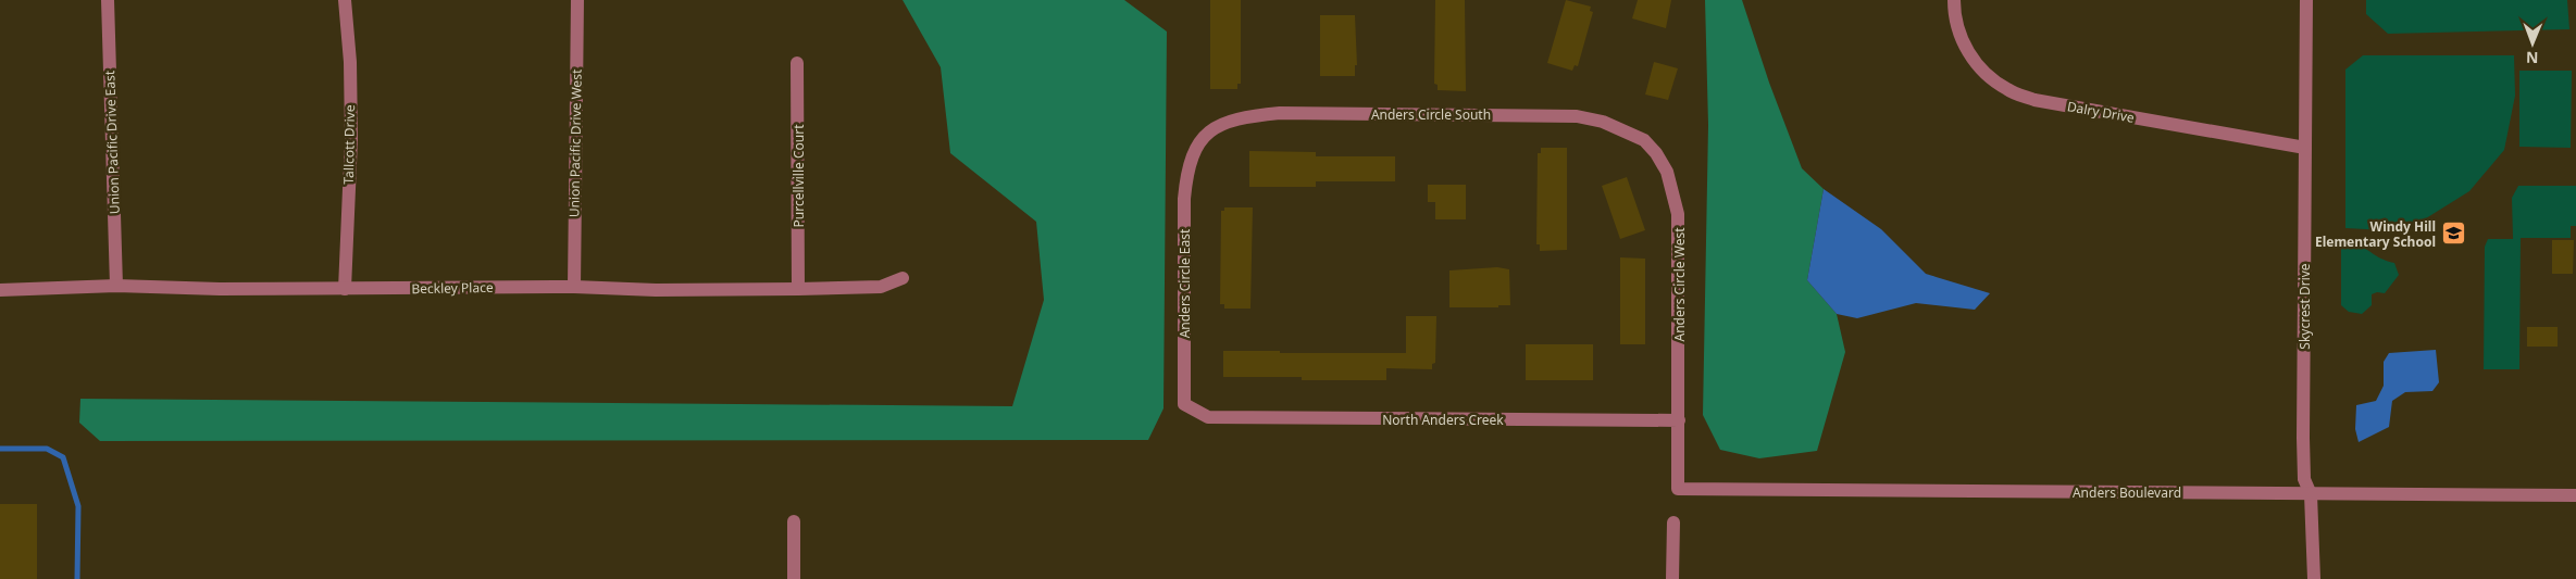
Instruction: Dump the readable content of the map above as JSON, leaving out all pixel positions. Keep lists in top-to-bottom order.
{
  "streets": {
    "street": [
      "Dalry Drive",
      "Anders Circle South",
      "Union Pacific Drive East",
      "Union Pacific Drive West",
      "Tallcott Drive",
      "Purcellville Court",
      "Anders Circle East",
      "Anders Circle West",
      "Beckley Place",
      "Skycrest Drive",
      "North Anders Creek",
      "Anders Boulevard"
    ]
  },
  "crossings": [
    ["Dalry Drive", "Skycrest Drive"],
    ["Anders Circle South", "Anders Circle East"],
    ["Anders Circle South", "Anders Circle West"],
    ["Union Pacific Drive East", "Beckley Place"],
    ["Union Pacific Drive West", "Beckley Place"],
    ["Tallcott Drive", "Beckley Place"],
    ["Purcellville Court", "Beckley Place"],
    ["Anders Circle East", "North Anders Creek"],
    ["Anders Circle West", "North Anders Creek"],
    ["Anders Circle West", "Anders Boulevard"],
    ["Skycrest Drive", "Anders Boulevard"]
  ],
  "places": {
    "school or university": ["Windy Hill Elementary School"]
  },
  "north": "bottom"
}
